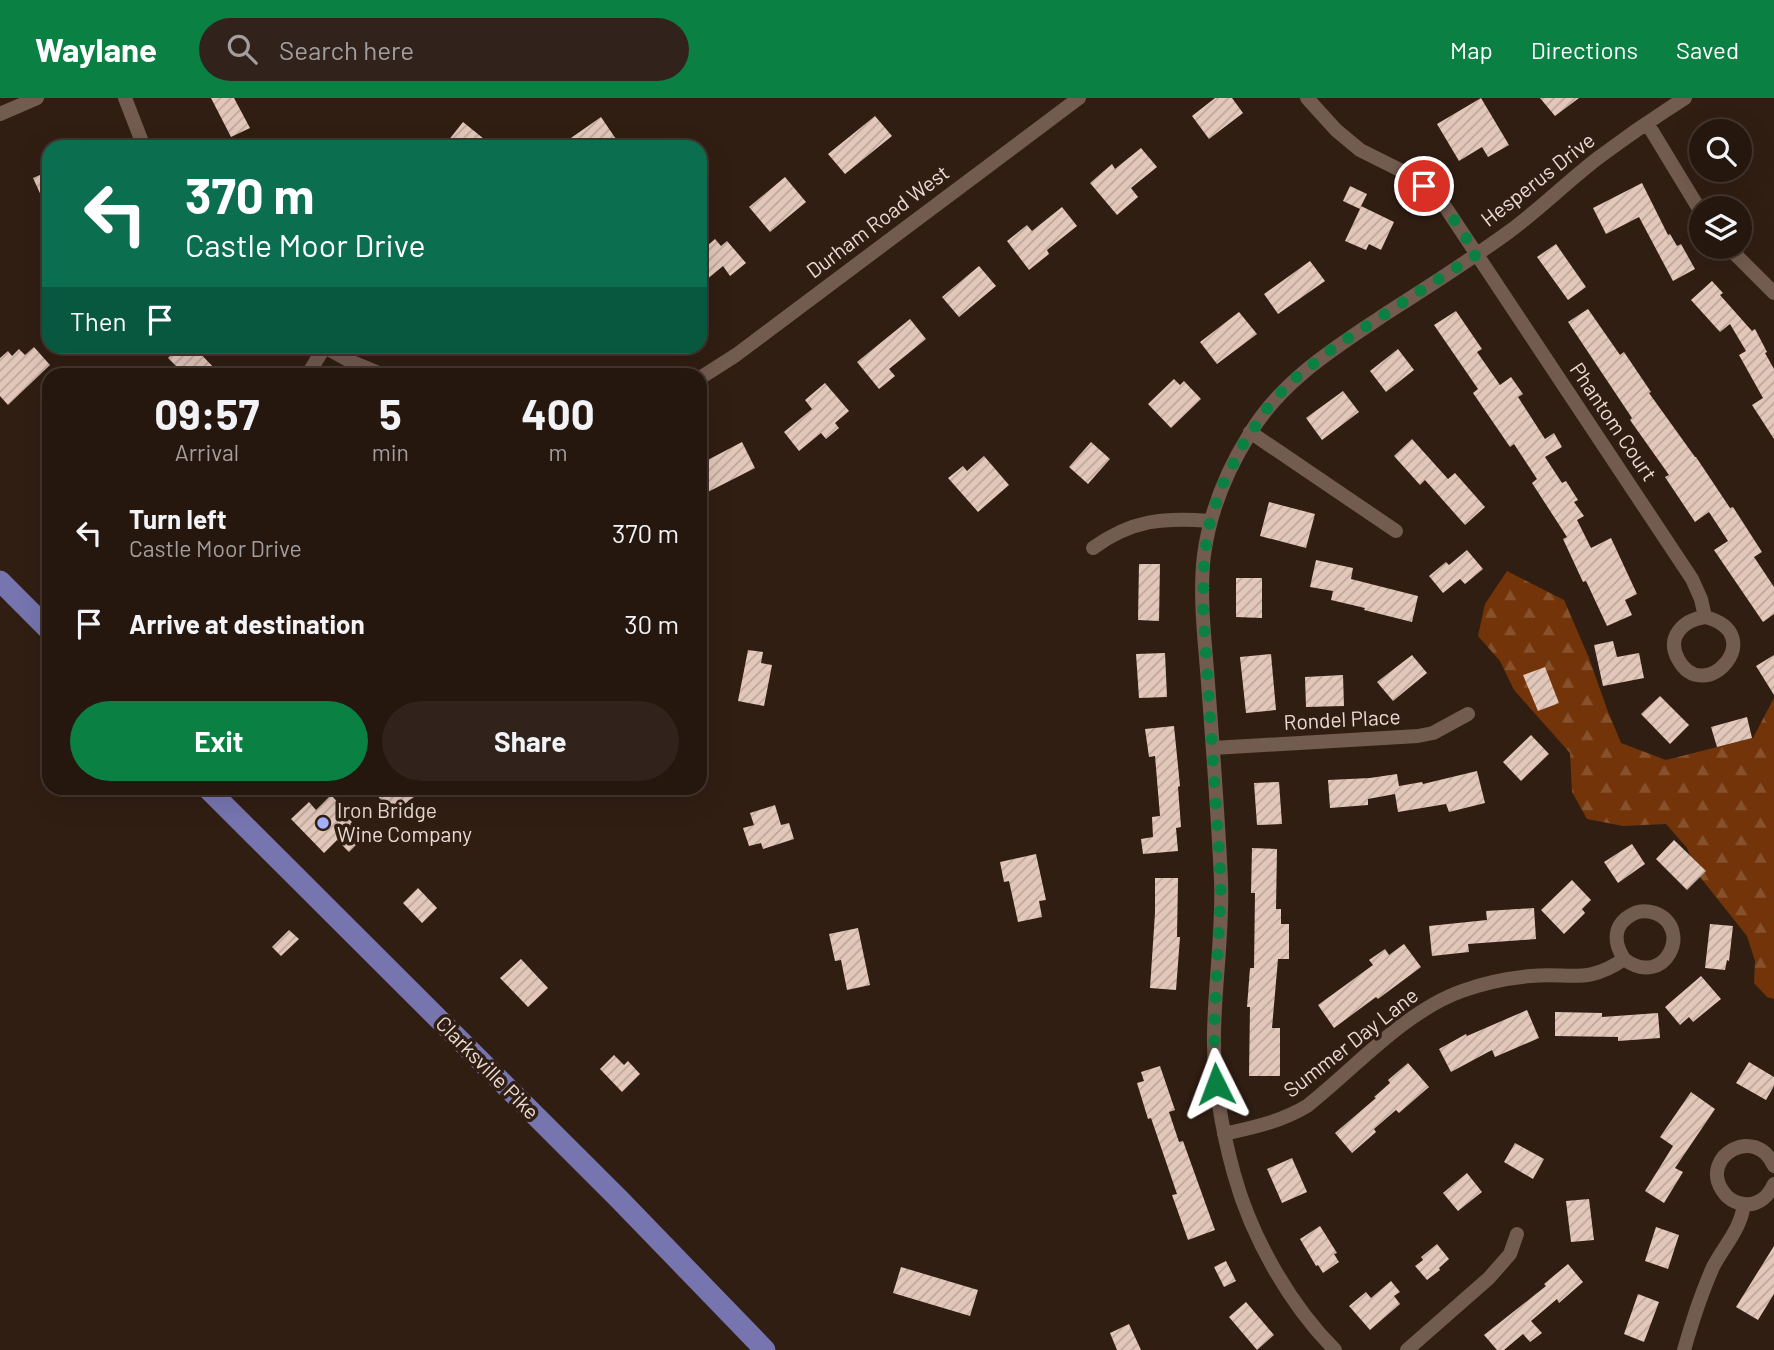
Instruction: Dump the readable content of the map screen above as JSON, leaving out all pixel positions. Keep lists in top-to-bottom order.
{
  "streets": {
    "main road": ["Clarksville Pike"],
    "street": [
      "Hesperus Drive",
      "Durham Road West",
      "Phantom Court",
      "Rondel Place",
      "Summer Day Lane"
    ]
  },
  "crossings": [
    ["Hesperus Drive", "Phantom Court"],
    ["Hesperus Drive", "Rondel Place"],
    ["Hesperus Drive", "Summer Day Lane"]
  ],
  "places": ["Iron Bridge Wine Company"],
  "page": {
    "header": "Waylane",
    "search": "Search here",
    "nav": ["Map", "Directions", "Saved"],
    "turn": ["370 m", "Castle Moor Drive"],
    "then": "Then",
    "eta": [
      "09:57",
      "Arrival",
      "5",
      "min",
      "400",
      "m"
    ],
    "list": [
      {
        "name": "Turn left",
        "note": "Castle Moor Drive",
        "value": "370 m"
      },
      {
        "name": "Arrive at destination",
        "value": "30 m"
      }
    ],
    "buttons": ["Exit", "Share"]
  }
}
